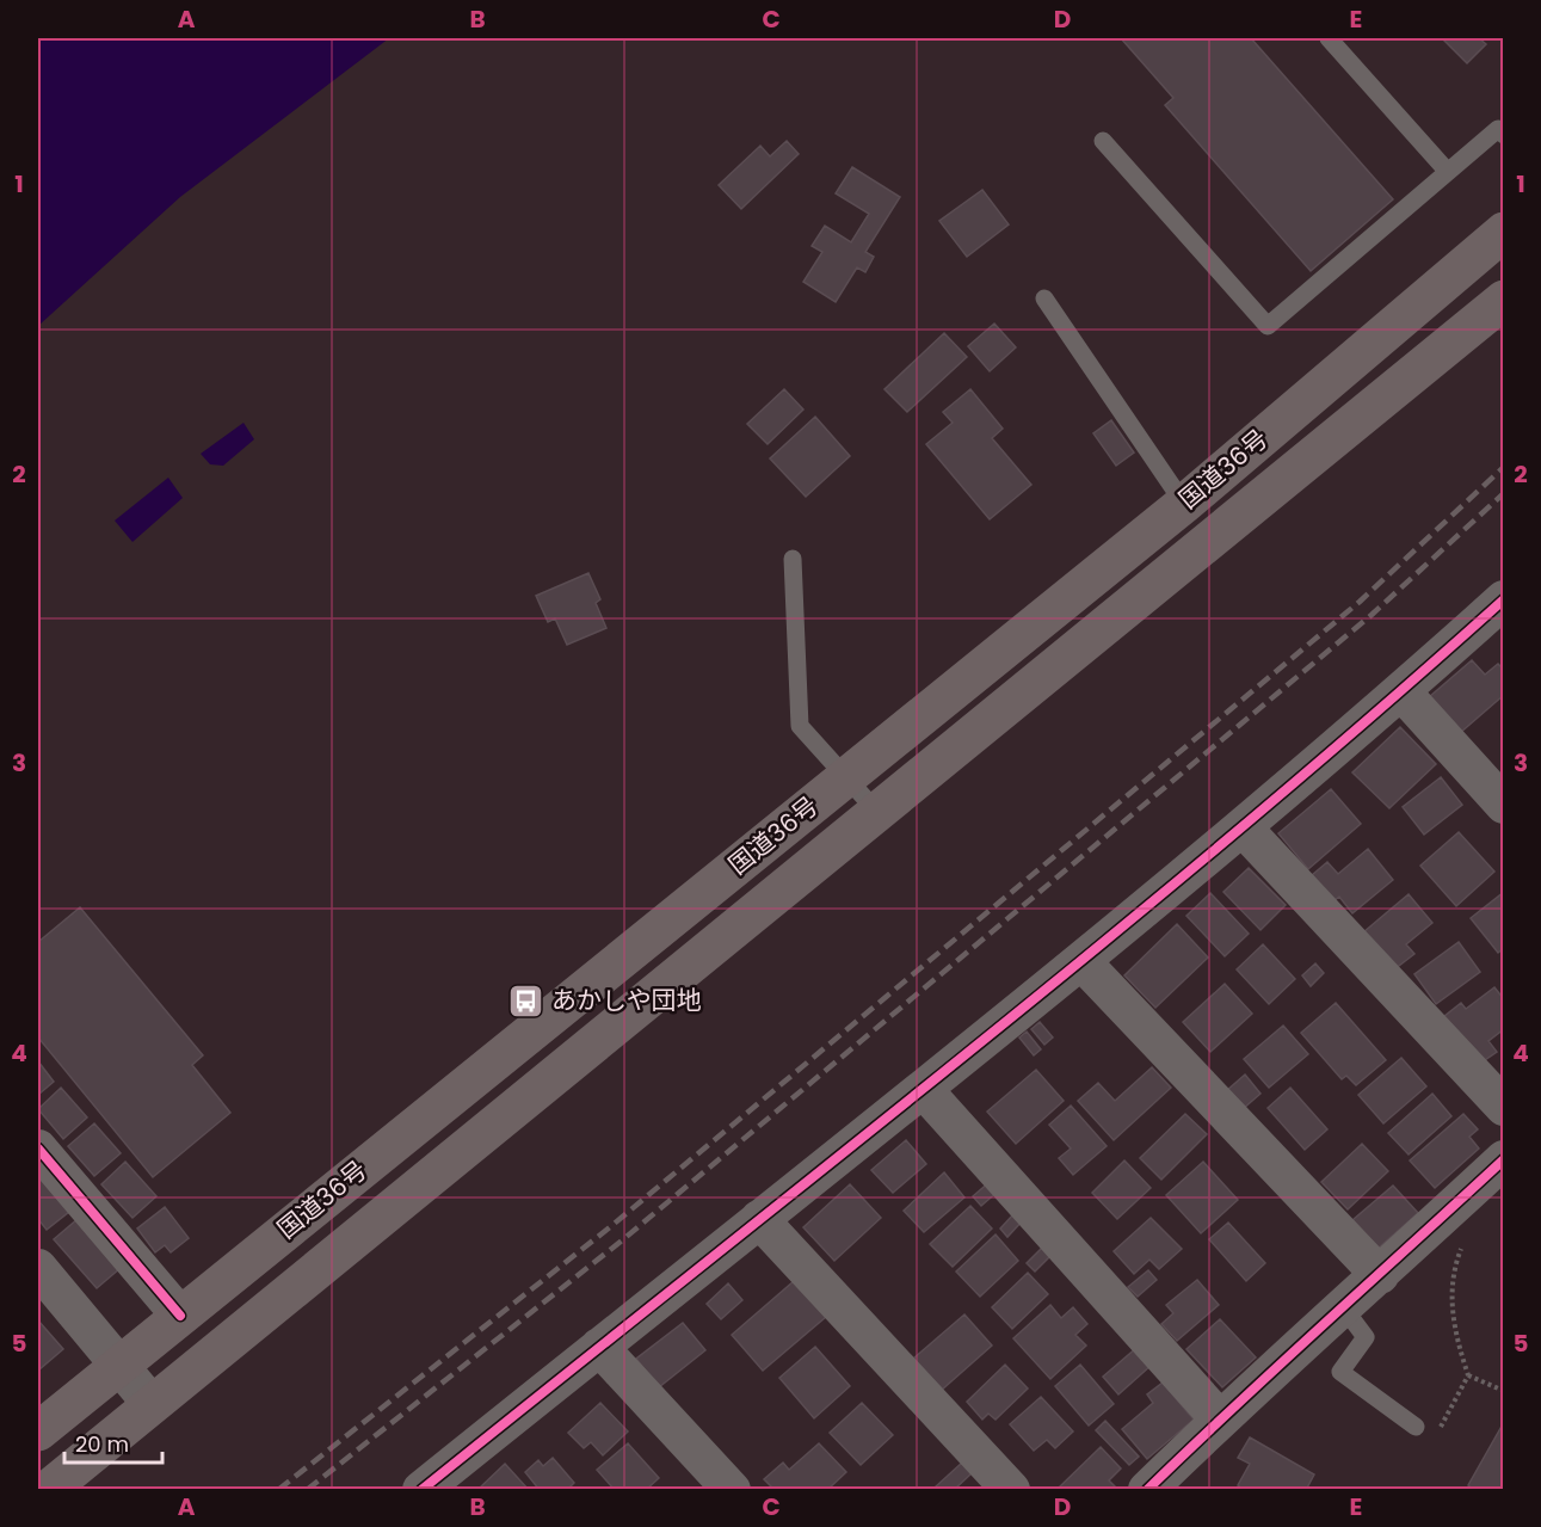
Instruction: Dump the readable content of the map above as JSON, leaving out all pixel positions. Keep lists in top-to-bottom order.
{
  "streets": {
    "highway": ["国道36号"]
  },
  "places": {
    "bus stop": ["あかしや団地"]
  },
  "scale_bar": "20 m",
  "grid": {
    "columns": [
      "A",
      "B",
      "C",
      "D",
      "E"
    ],
    "rows": [
      "1",
      "2",
      "3",
      "4",
      "5"
    ]
  }
}
